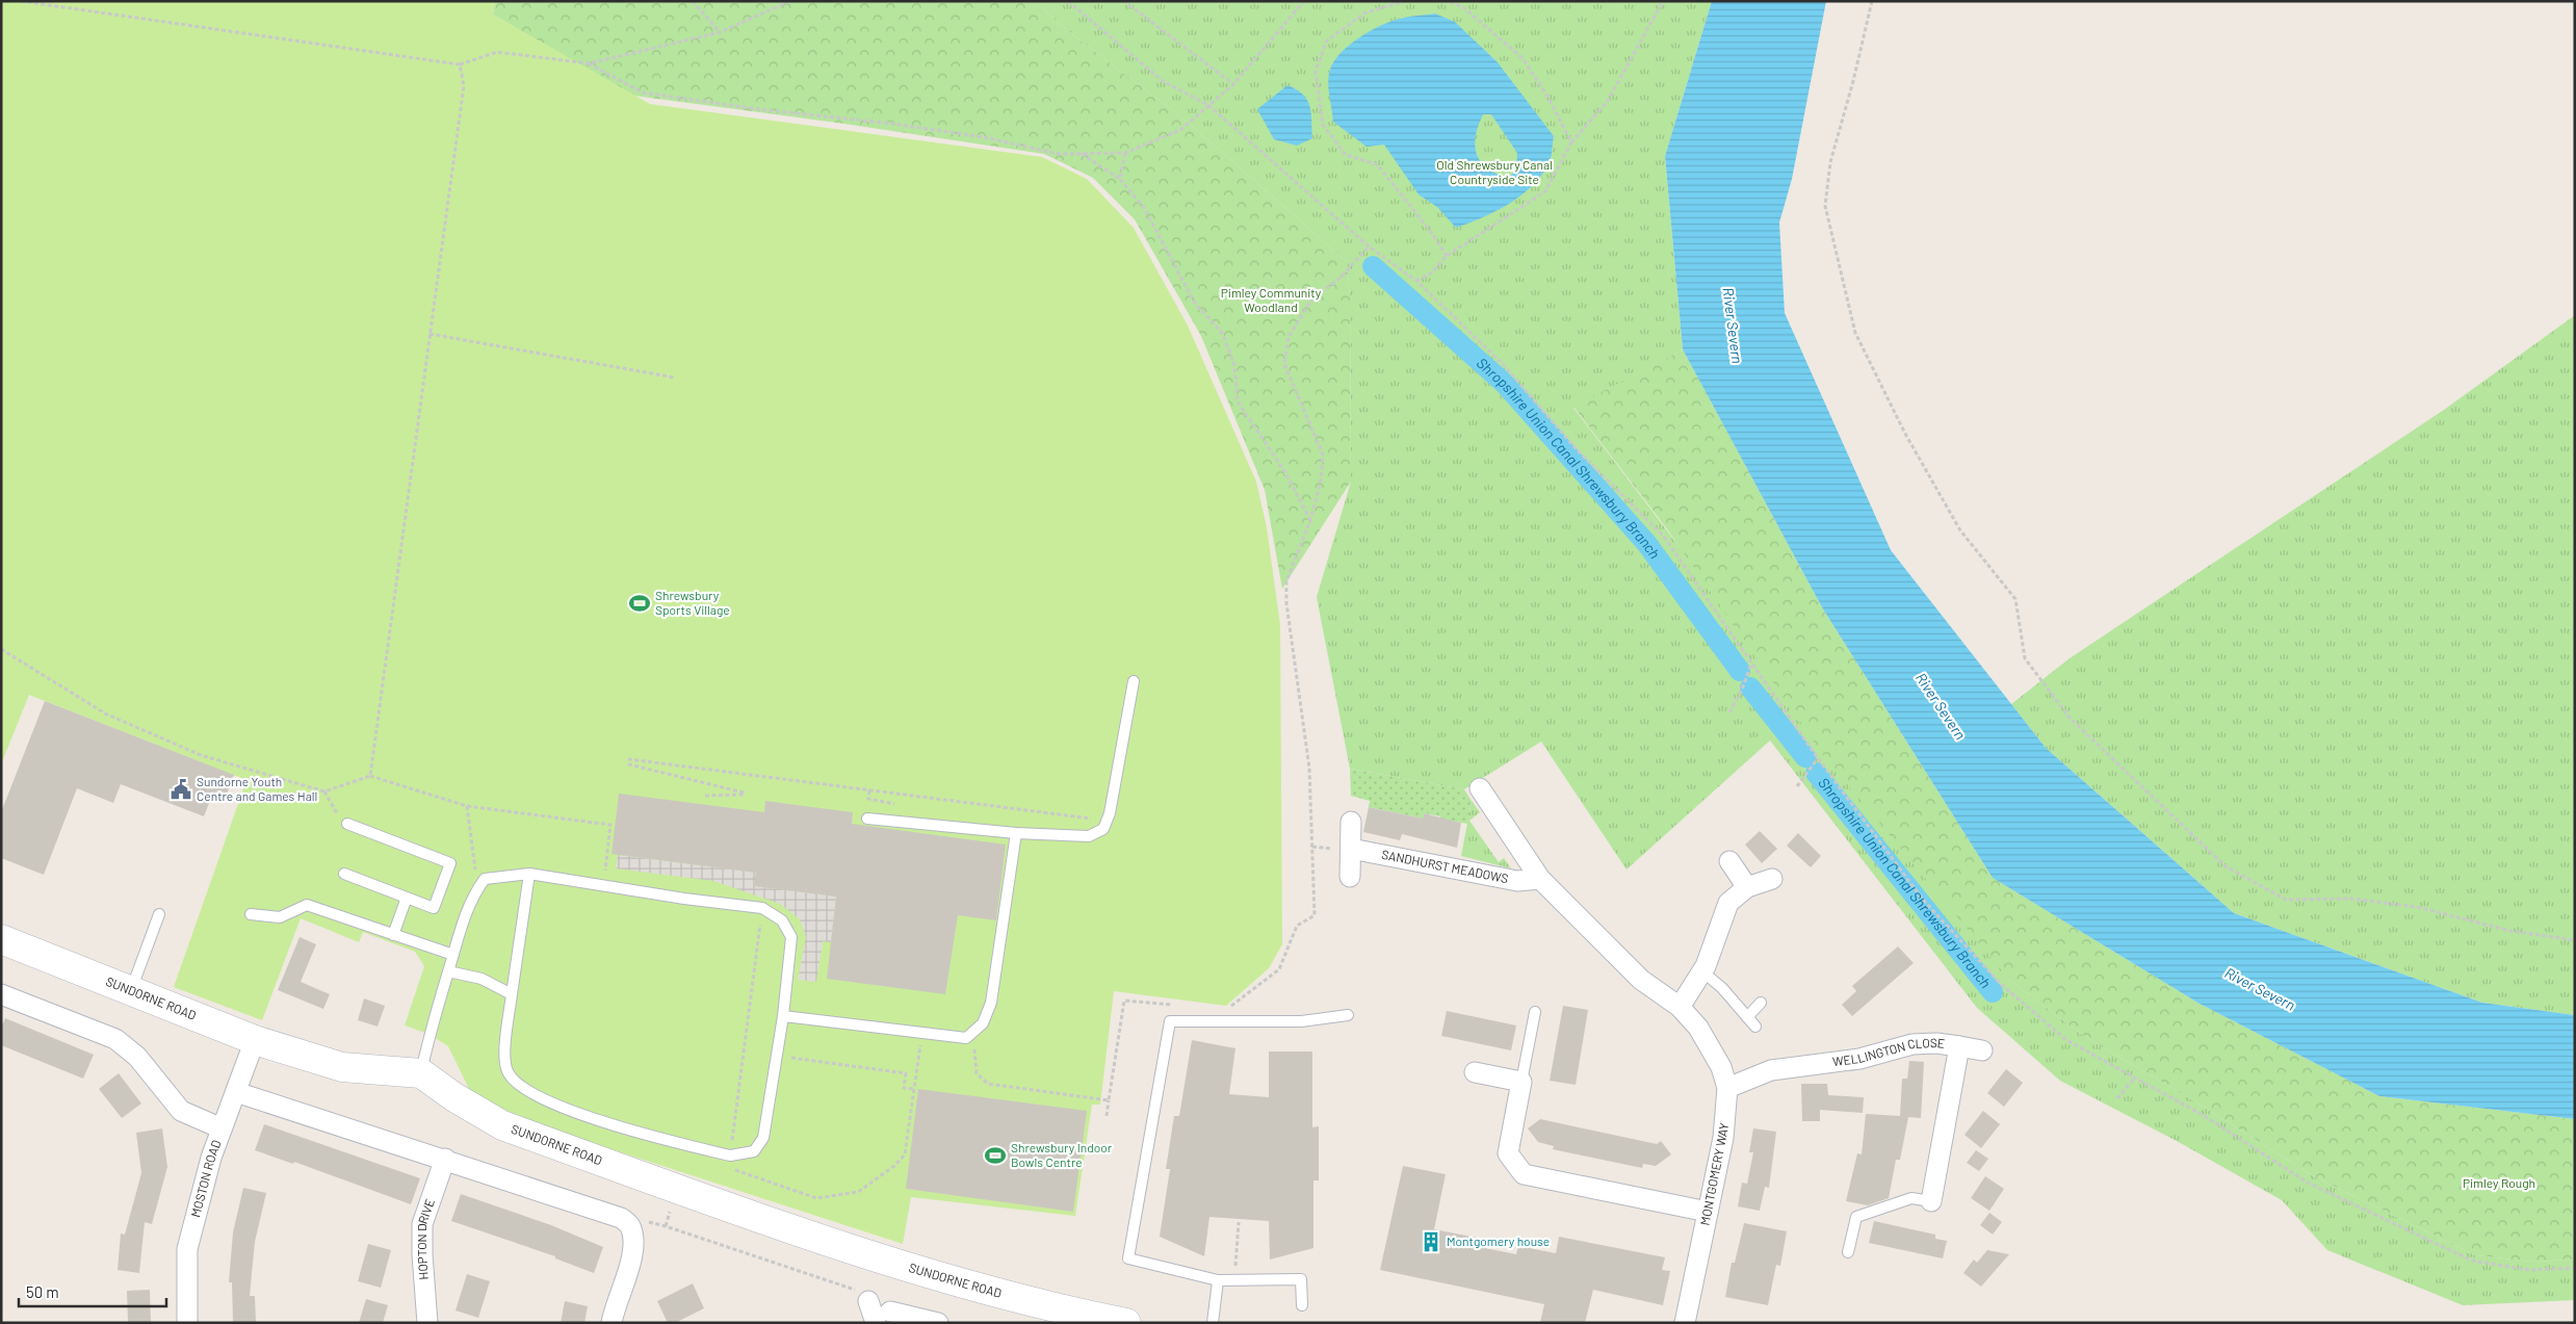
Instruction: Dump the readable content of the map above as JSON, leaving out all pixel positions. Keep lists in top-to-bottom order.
{
  "streets": {
    "main road": ["SUNDORNE ROAD"],
    "street": [
      "SANDHURST MEADOWS",
      "WELLINGTON CLOSE",
      "MONTGOMERY WAY",
      "MOSTON ROAD",
      "HOPTON DRIVE"
    ]
  },
  "crossings": [
    ["SUNDORNE ROAD", "MOSTON ROAD"],
    ["WELLINGTON CLOSE", "MONTGOMERY WAY"]
  ],
  "water": ["River Severn", "Shropshire Union Canal Shrewsbury Branch"],
  "parks": ["Old Shrewsbury Canal Countryside Site", "Pimley Community Woodland", "Pimley Rough"],
  "places": {
    "sports": ["Shrewsbury Sports Village", "Shrewsbury Indoor Bowls Centre"],
    "public building": ["Sundorne Youth Centre and Games Hall"],
    "building": ["Montgomery house"]
  },
  "scale_bar": "50 m"
}
